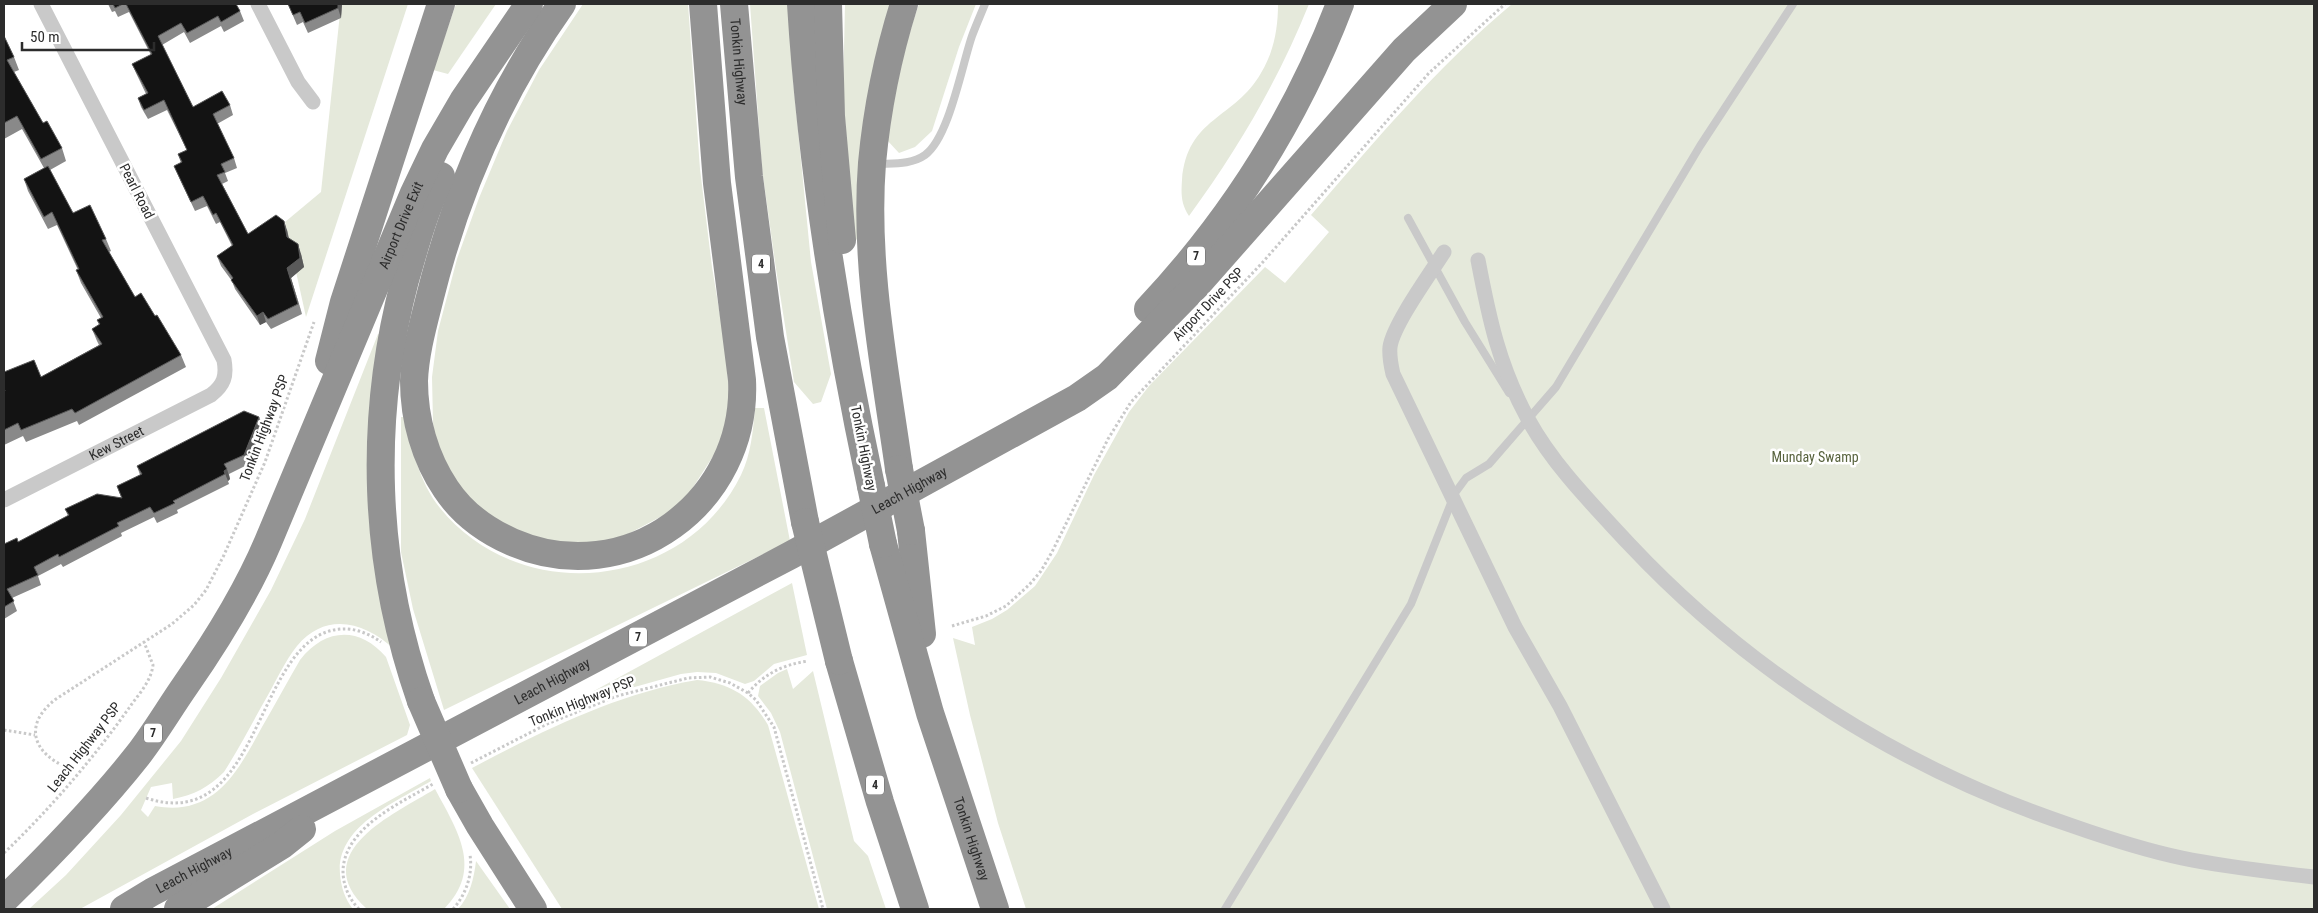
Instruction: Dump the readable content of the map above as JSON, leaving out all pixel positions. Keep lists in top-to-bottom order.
{
  "streets": {
    "highway": [
      "Tonkin Highway",
      "Airport Drive Exit",
      "7",
      "4",
      "Leach Highway"
    ],
    "street": ["Pearl Road", "Kew Street"],
    "path": ["Airport Drive PSP", "Tonkin Highway PSP", "Leach Highway PSP"]
  },
  "crossings": [
    ["Pearl Road", "Kew Street"],
    ["Airport Drive Exit", "7"],
    ["7", "Leach Highway"],
    ["Tonkin Highway PSP", "Leach Highway PSP"]
  ],
  "parks": ["Munday Swamp"],
  "scale_bar": "50 m"
}
